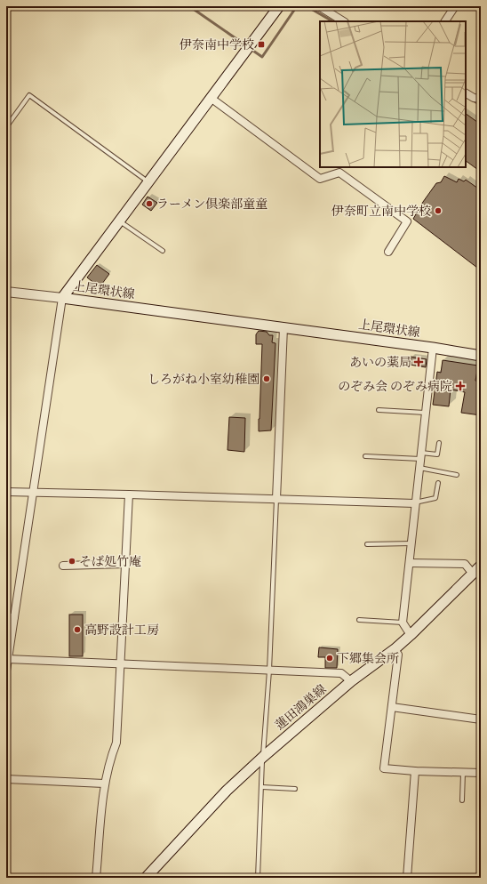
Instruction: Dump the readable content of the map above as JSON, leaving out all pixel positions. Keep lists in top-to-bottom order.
{
  "streets": {
    "main road": ["上尾環状線", "蓮田鴻巣線"]
  },
  "places": {
    "transit": ["伊奈南中学校"],
    "other": [
      "ラーメン倶楽部童童",
      "伊奈町立南中学校",
      "しろがね小室幼稚園",
      "そば処竹庵",
      "高野設計工房",
      "下郷集会所"
    ],
    "health": ["あいの薬局", "のぞみ会 のぞみ病院"]
  }
}
